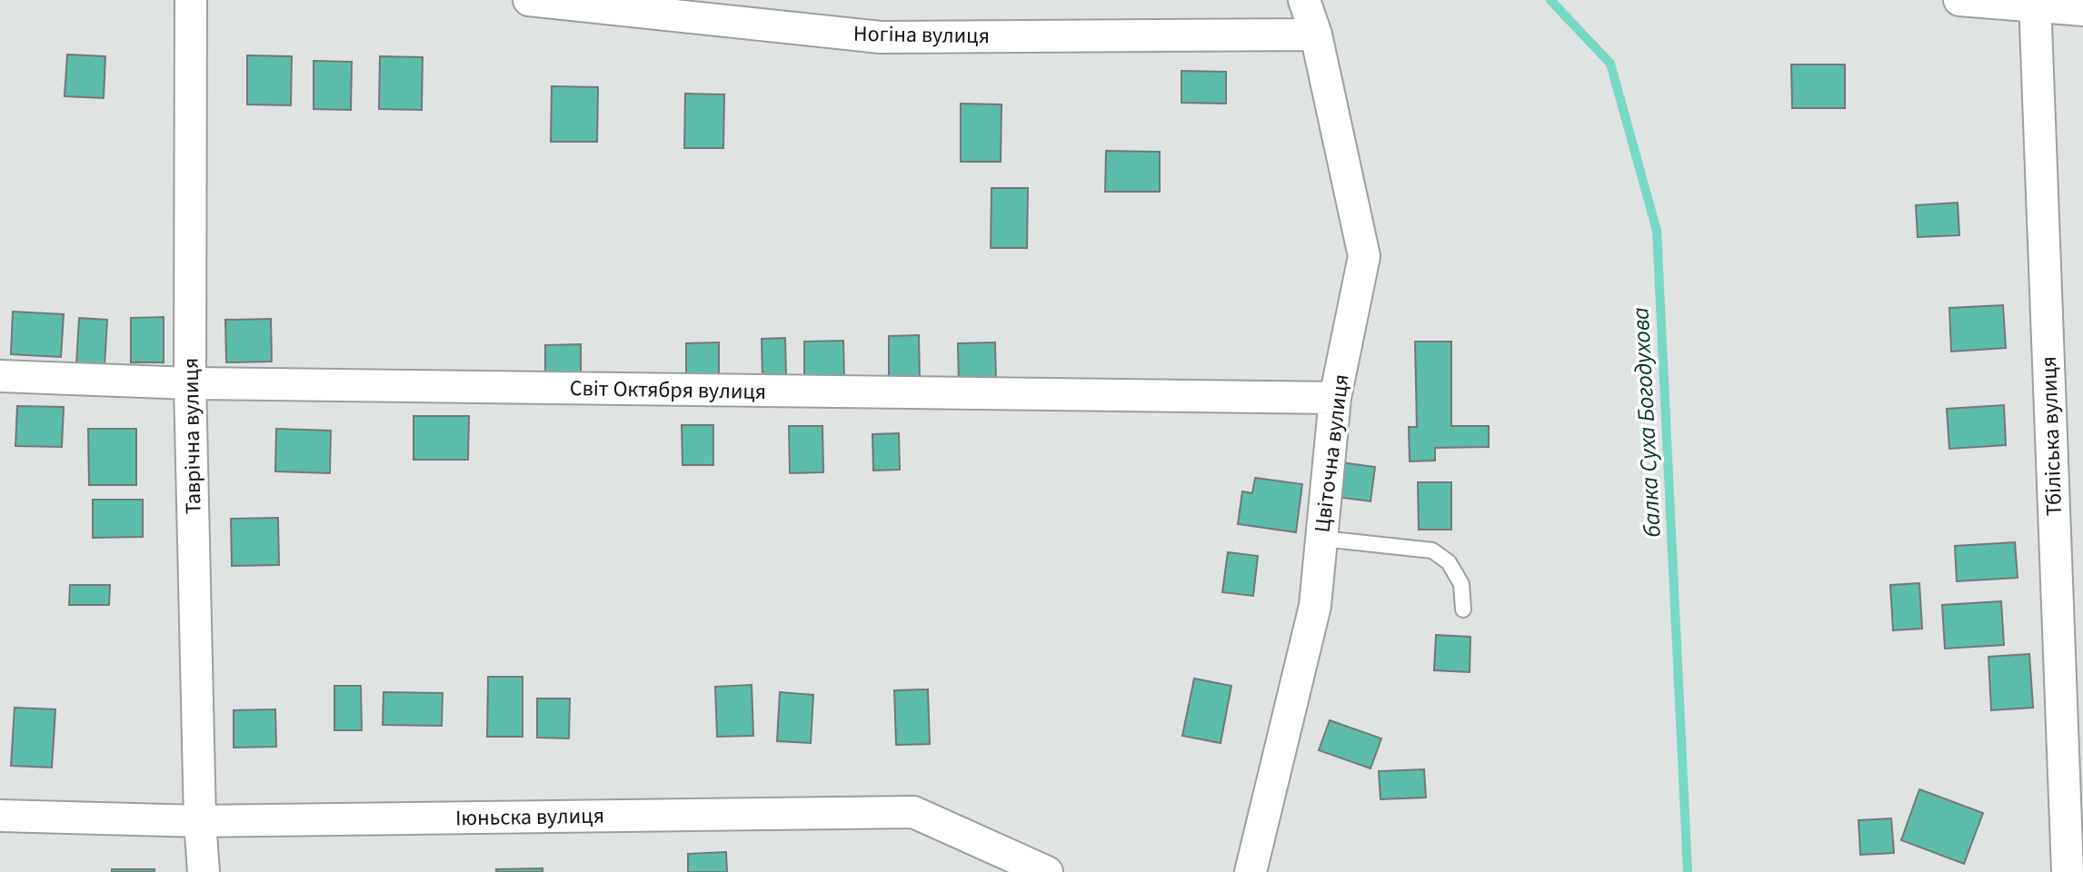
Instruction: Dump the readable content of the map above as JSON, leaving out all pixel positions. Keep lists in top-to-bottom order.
{
  "streets": {
    "street": [
      "Ногіна вулиця",
      "Світ Октября вулиця",
      "Таврічна вулиця",
      "Тбіліська вулиця",
      "Цвiточна вулиця",
      "Iюньска вулиця"
    ]
  },
  "crossings": [
    ["Ногіна вулиця", "Цвiточна вулиця"],
    ["Світ Октября вулиця", "Таврічна вулиця"],
    ["Світ Октября вулиця", "Цвiточна вулиця"],
    ["Таврічна вулиця", "Iюньска вулиця"]
  ],
  "water": ["балка Суха Богодухова"]
}
